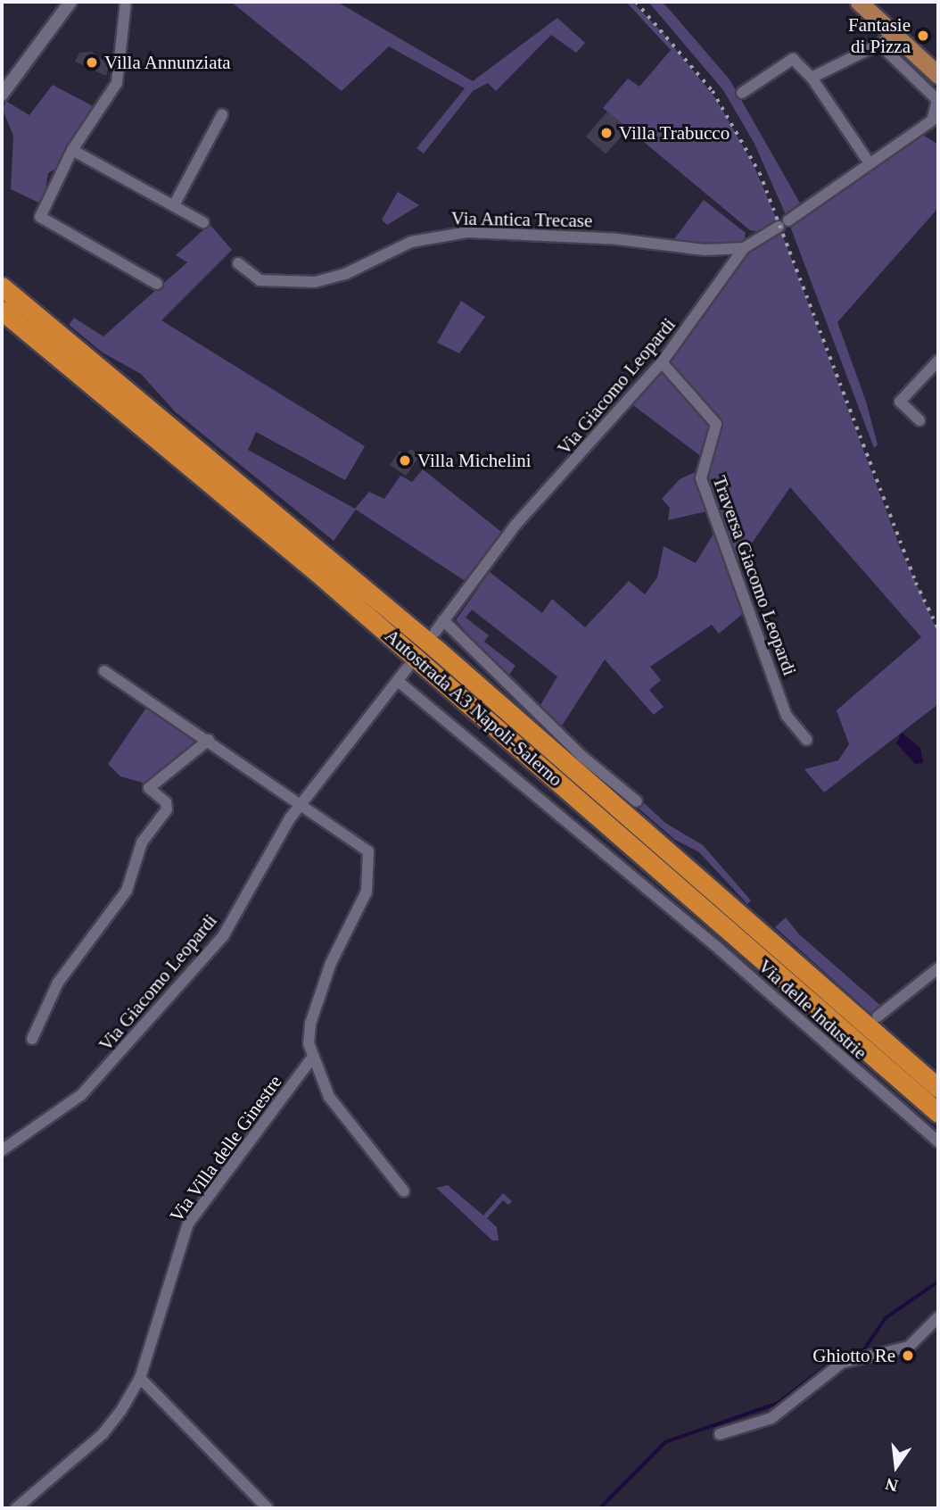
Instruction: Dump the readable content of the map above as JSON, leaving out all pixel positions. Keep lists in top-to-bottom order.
{
  "streets": {
    "highway": ["Autostrada A3 Napoli-Salerno"],
    "street": [
      "Via Antica Trecase",
      "Via Giacomo Leopardi",
      "Traversa Giacomo Leopardi",
      "Via delle Industrie",
      "Via Villa delle Ginestre"
    ]
  },
  "crossings": [
    ["Via Antica Trecase", "Via Giacomo Leopardi"],
    ["Via Giacomo Leopardi", "Traversa Giacomo Leopardi"],
    ["Via Giacomo Leopardi", "Via delle Industrie"]
  ],
  "places": [
    "Fantasie di Pizza",
    "Villa Annunziata",
    "Villa Trabucco",
    "Villa Michelini",
    "Ghiotto Re"
  ],
  "north": "bottom"
}
